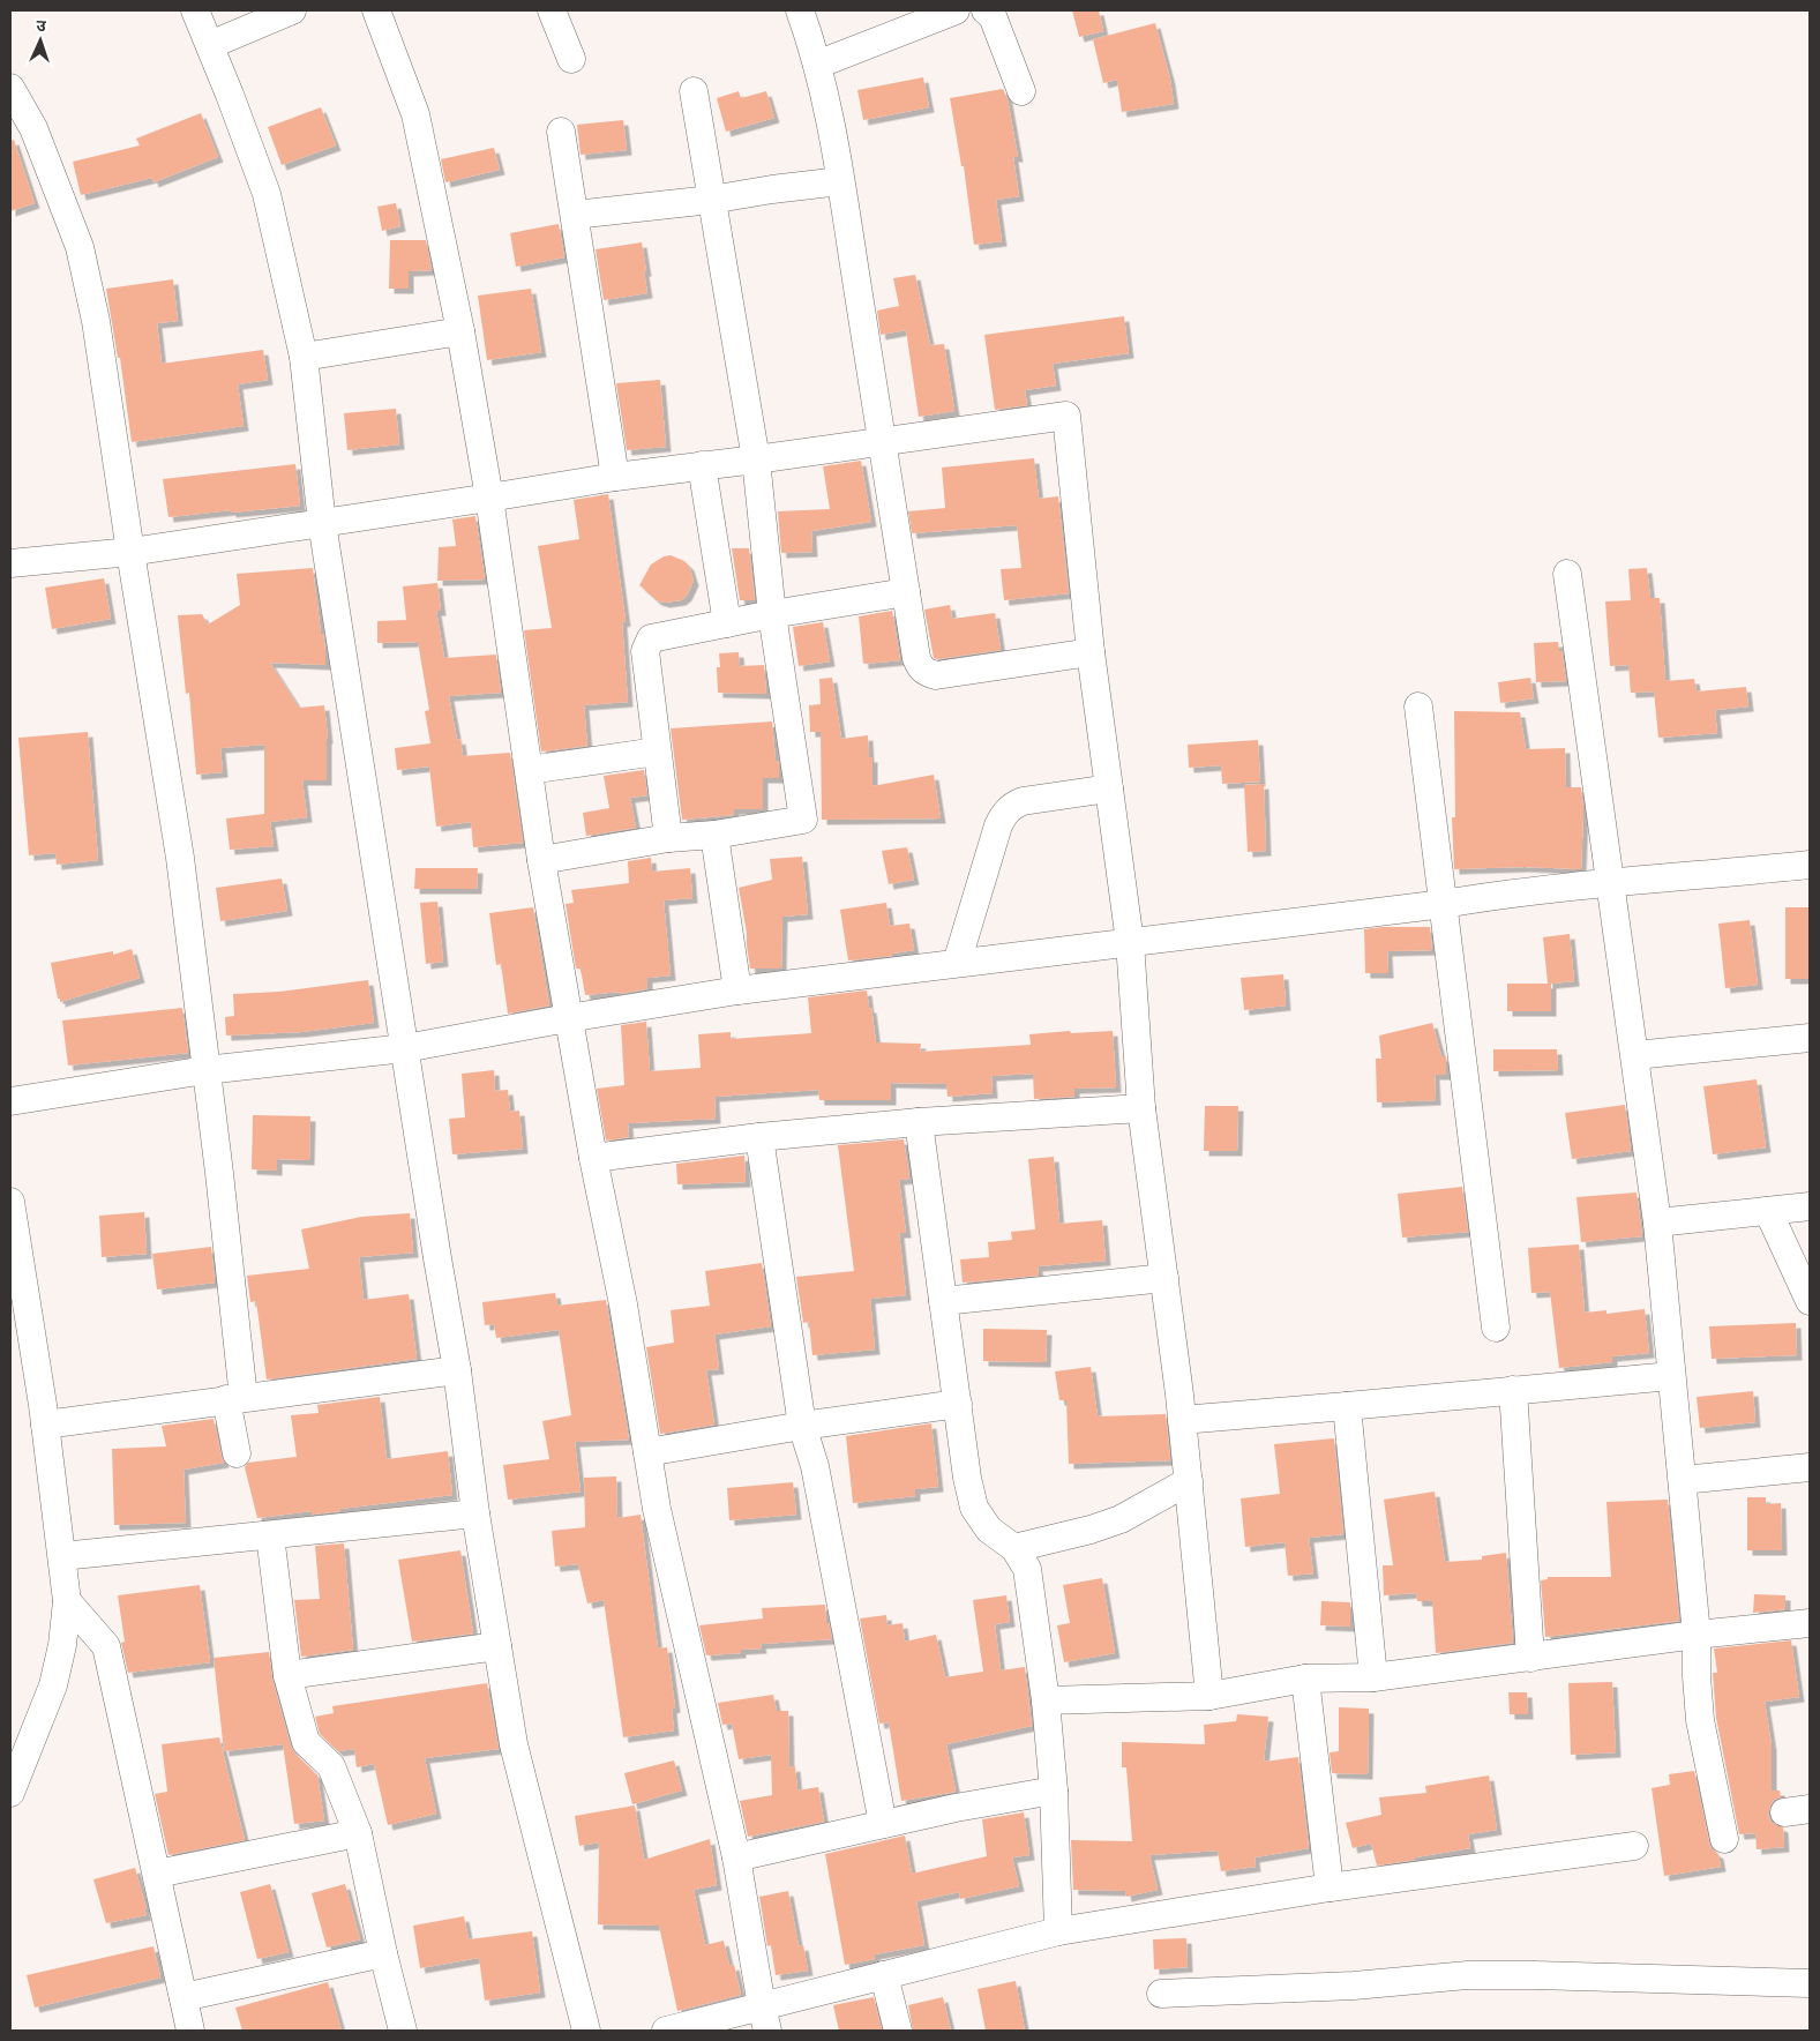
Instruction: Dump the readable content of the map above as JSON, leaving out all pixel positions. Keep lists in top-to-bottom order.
{
  "north": "top"
}
